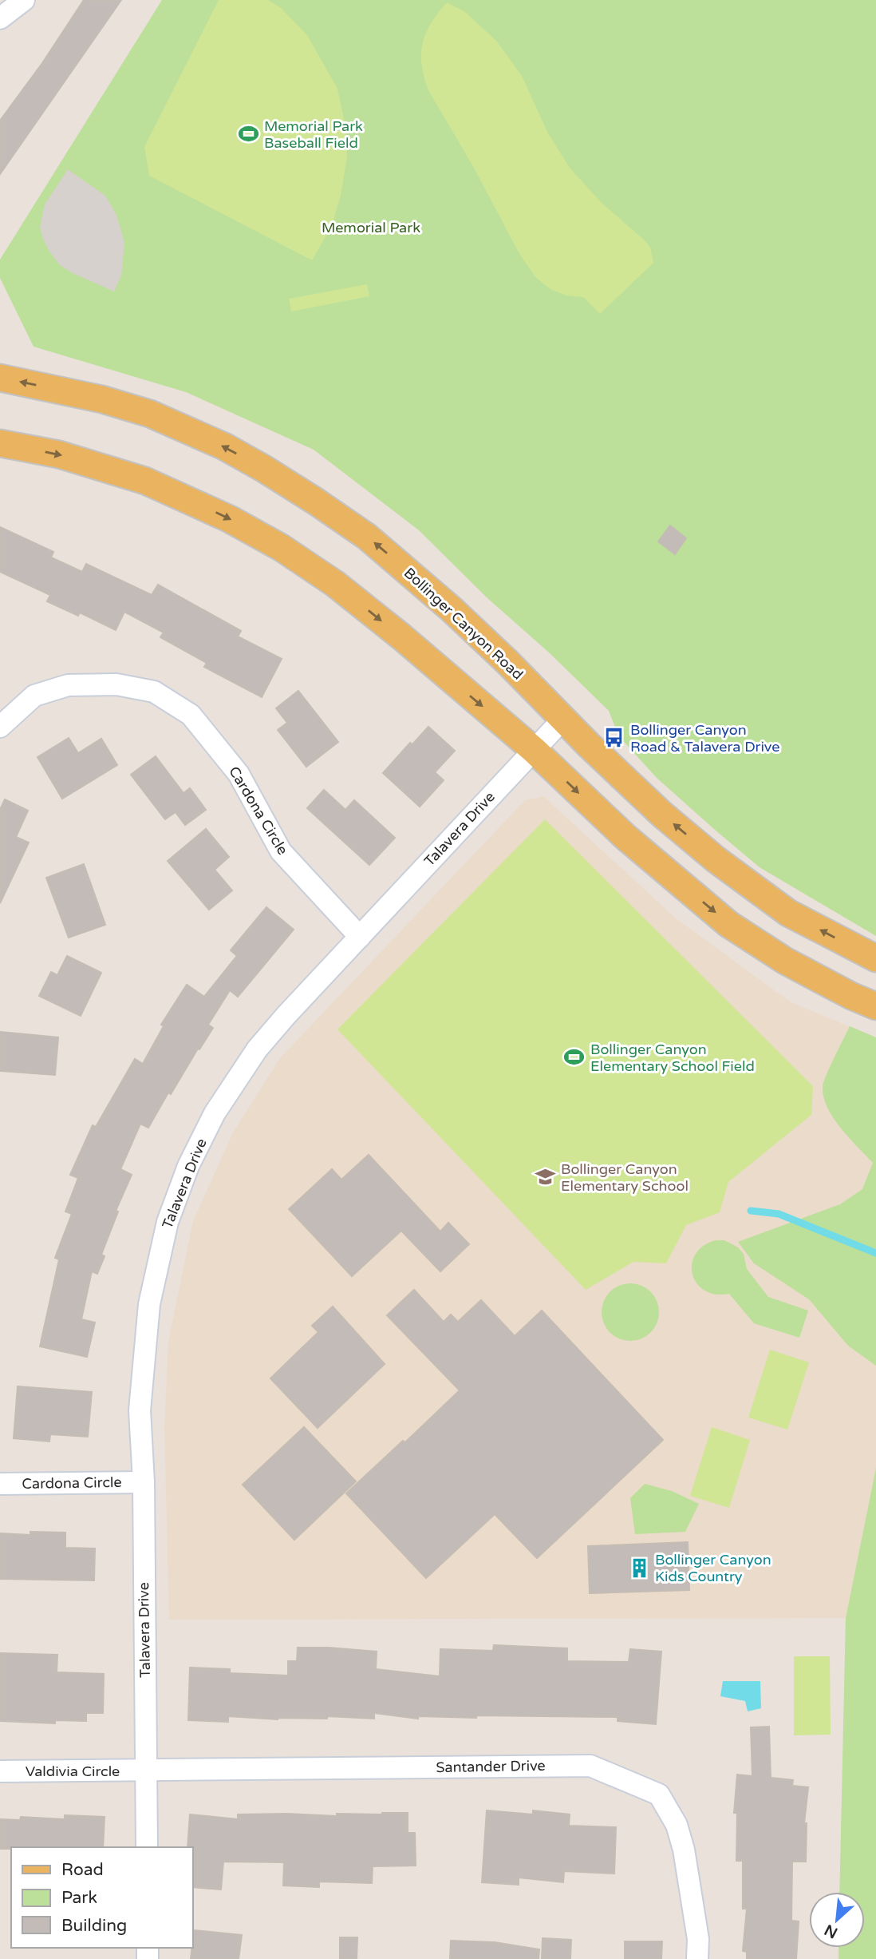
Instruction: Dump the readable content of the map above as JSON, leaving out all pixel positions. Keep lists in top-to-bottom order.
{
  "streets": {
    "main road": ["Bollinger Canyon Road"],
    "street": [
      "Cardona Circle",
      "Talavera Drive",
      "Santander Drive",
      "Valdivia Circle"
    ]
  },
  "crossings": [
    ["Bollinger Canyon Road", "Talavera Drive"],
    ["Cardona Circle", "Talavera Drive"],
    ["Talavera Drive", "Santander Drive"],
    ["Talavera Drive", "Valdivia Circle"],
    ["Santander Drive", "Valdivia Circle"]
  ],
  "parks": ["Memorial Park"],
  "places": {
    "sports": ["Memorial Park Baseball Field", "Bollinger Canyon Elementary School Field"],
    "bus stop": ["Bollinger Canyon Road & Talavera Drive"],
    "school or university": ["Bollinger Canyon Elementary School"],
    "building": ["Bollinger Canyon Kids Country"]
  },
  "legend": ["Road", "Park", "Building"],
  "north": "bottom left"
}
